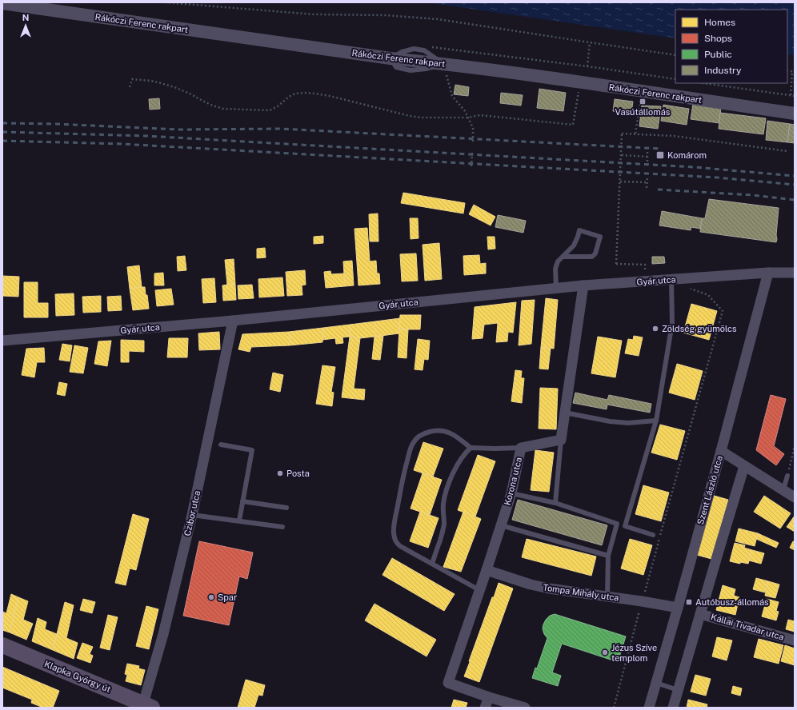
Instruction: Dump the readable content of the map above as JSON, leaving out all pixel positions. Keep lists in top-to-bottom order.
{
  "streets": {
    "main road": ["Klapka György út"],
    "street": [
      "Rákóczi Ferenc rakpart",
      "Gyár utca",
      "Korona utca",
      "Szent László utca",
      "Czibor utca",
      "Tompa Mihály utca",
      "Kállai Tivadar utca"
    ]
  },
  "crossings": [
    ["Gyár utca", "Szent László utca"],
    ["Gyár utca", "Czibor utca"],
    ["Korona utca", "Tompa Mihály utca"],
    ["Szent László utca", "Tompa Mihály utca"],
    ["Czibor utca", "Klapka György út"]
  ],
  "places": {
    "transit": ["Vasútállomás", "Komárom", "Autóbusz-állomás"],
    "other": [
      "Zöldség gyümölcs",
      "Posta",
      "Spar",
      "Jézus Szíve templom"
    ]
  },
  "legend": [
    "Homes",
    "Shops",
    "Public",
    "Industry"
  ],
  "north": "top"
}
